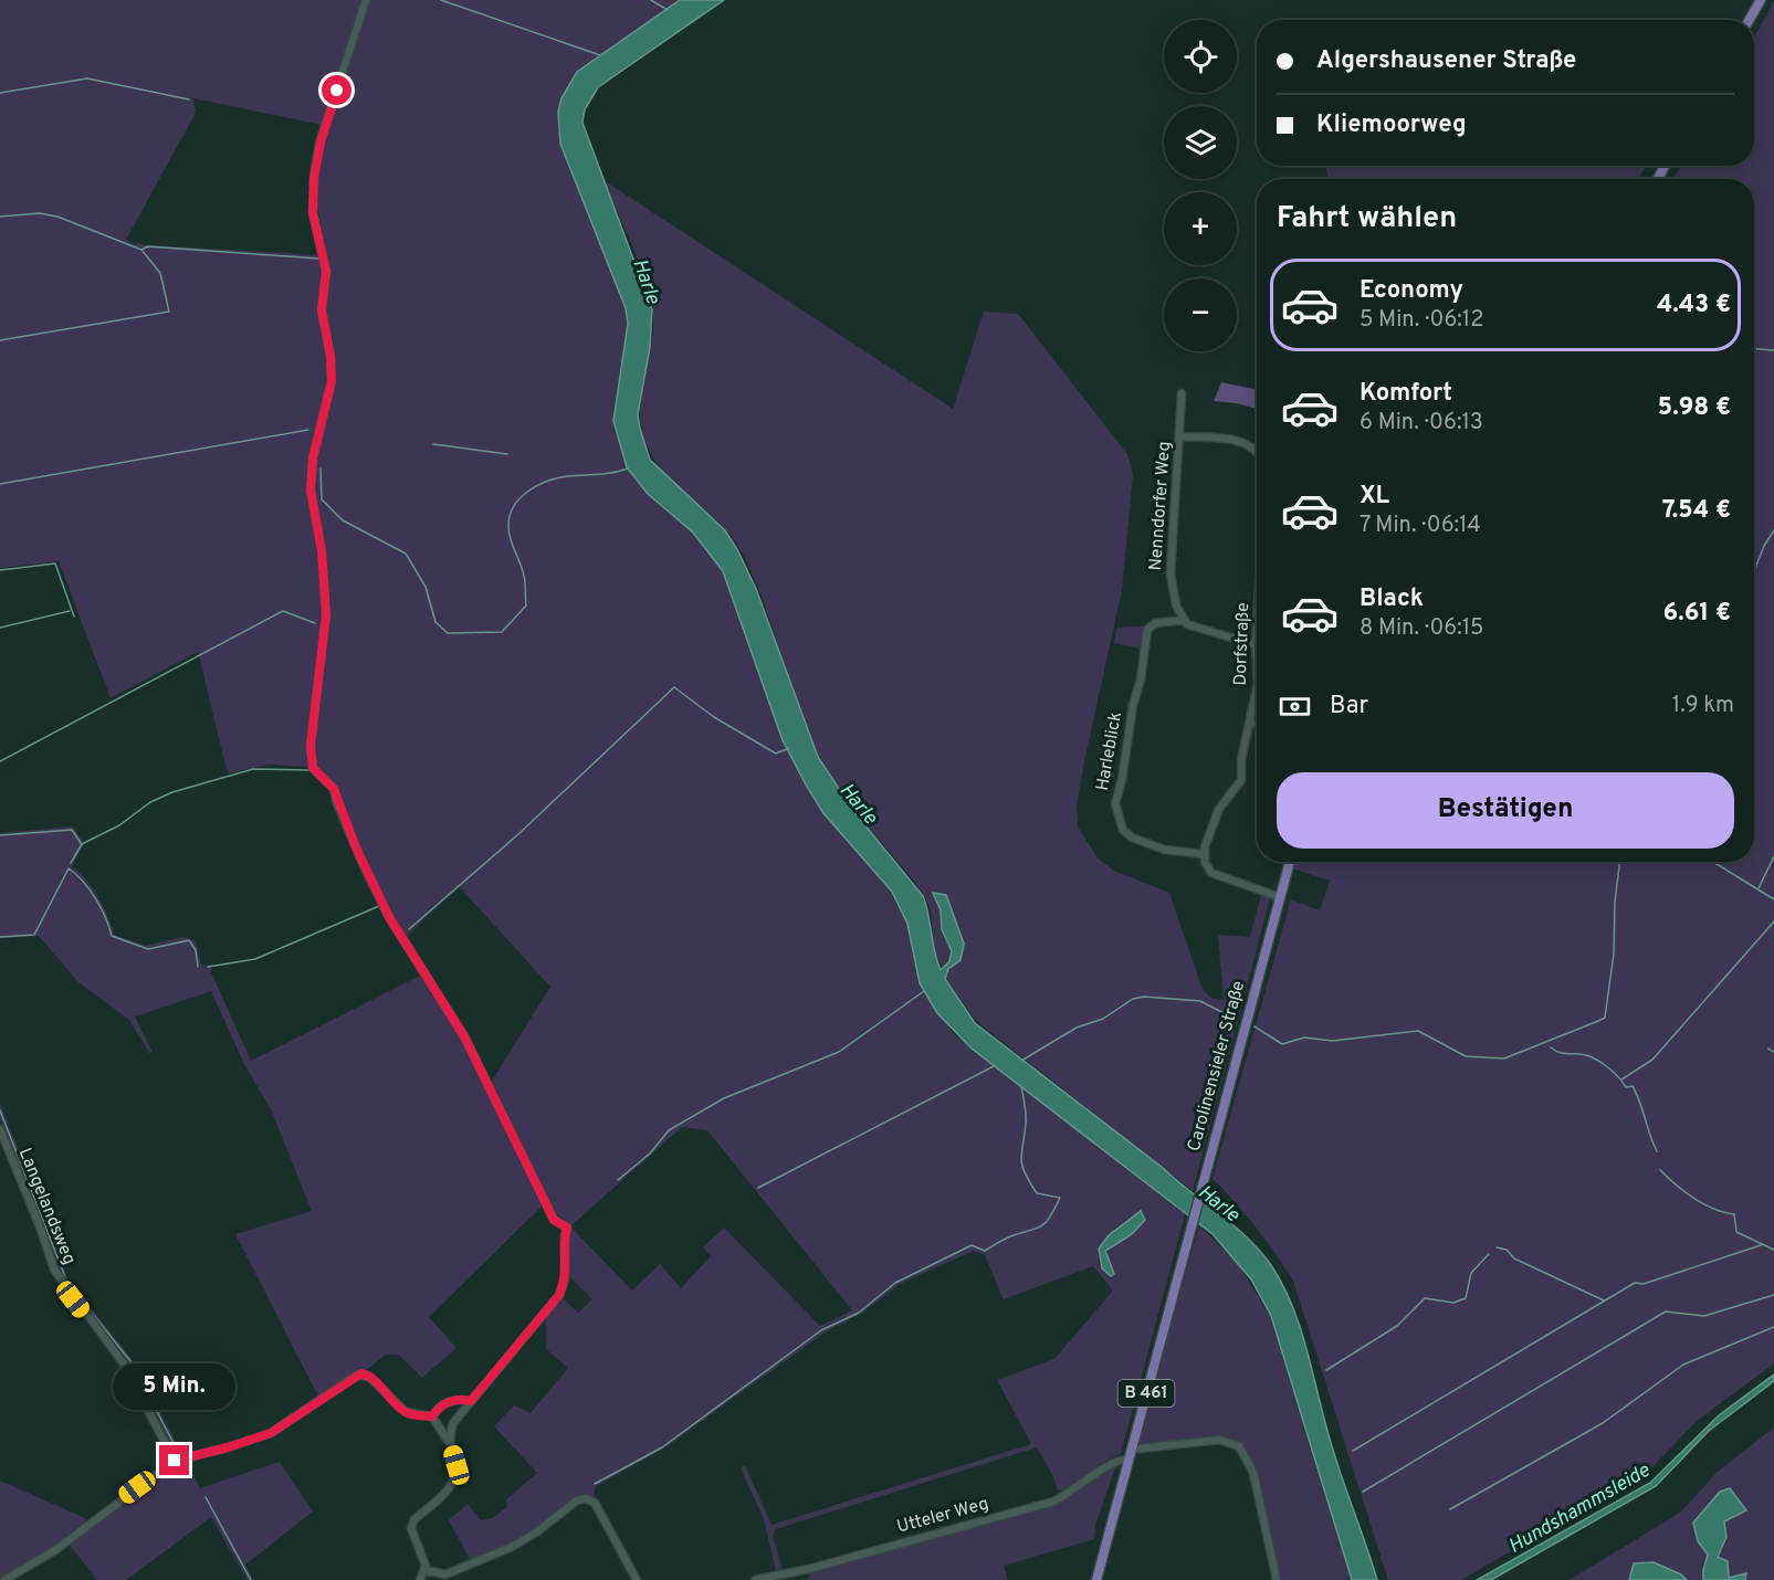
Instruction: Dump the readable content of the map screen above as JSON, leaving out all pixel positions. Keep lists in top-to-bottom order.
{
  "streets": {
    "main road": ["Carolinensieler Straße", "B 461"],
    "street": [
      "Nenndorfer Weg",
      "Dorfstraße",
      "Harleblick",
      "Langelandsweg",
      "Utteler Weg"
    ]
  },
  "crossings": [
    ["Nenndorfer Weg", "Harleblick"],
    ["Dorfstraße", "Harleblick"],
    ["Carolinensieler Straße", "B 461"],
    ["Carolinensieler Straße", "Utteler Weg"]
  ],
  "water": ["Harle", "Hundshammsleide"],
  "page": {
    "map_buttons": ["+", "−"],
    "banner": ["Algershausener Straße", "Kliemoorweg"],
    "heading": "Fahrt wählen",
    "list": [
      {
        "name": "Economy",
        "note": "5 Min. · 06:12",
        "value": "4.43 €"
      },
      {
        "name": "Komfort",
        "note": "6 Min. · 06:13",
        "value": "5.98 €"
      },
      {
        "name": "XL",
        "note": "7 Min. · 06:14",
        "value": "7.54 €"
      },
      {
        "name": "Black",
        "note": "8 Min. · 06:15",
        "value": "6.61 €"
      }
    ],
    "pay": ["Bar", "1.9 km"],
    "buttons": "Bestätigen",
    "bubble": "5 Min."
  }
}
